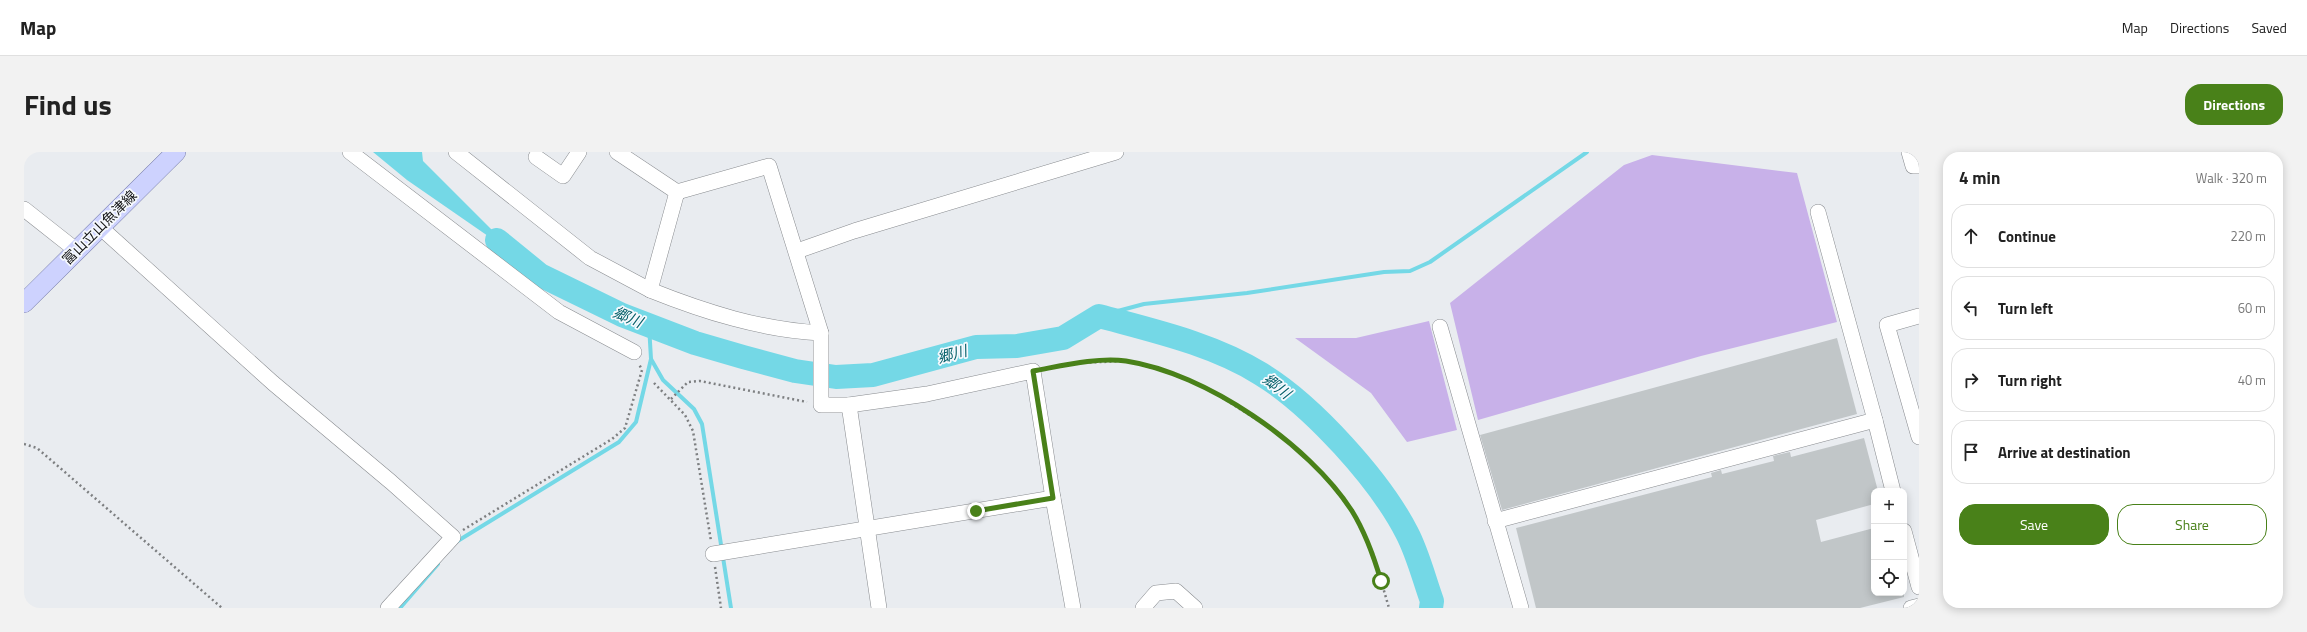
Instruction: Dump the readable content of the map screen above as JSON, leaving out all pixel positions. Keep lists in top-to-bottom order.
{
  "streets": {
    "main road": ["富山立山魚津線"]
  },
  "water": ["郷川"],
  "page": {
    "header": "Map",
    "nav": ["Map", "Directions", "Saved"],
    "title": "Find us",
    "buttons": [
      "Directions",
      ["Save", "Share"]
    ],
    "heading": ["4 min", "Walk · 320 m"],
    "list": [
      ["Continue", "220 m"],
      ["Turn left", "60 m"],
      ["Turn right", "40 m"],
      "Arrive at destination"
    ],
    "map_buttons": ["+", "−"]
  }
}
